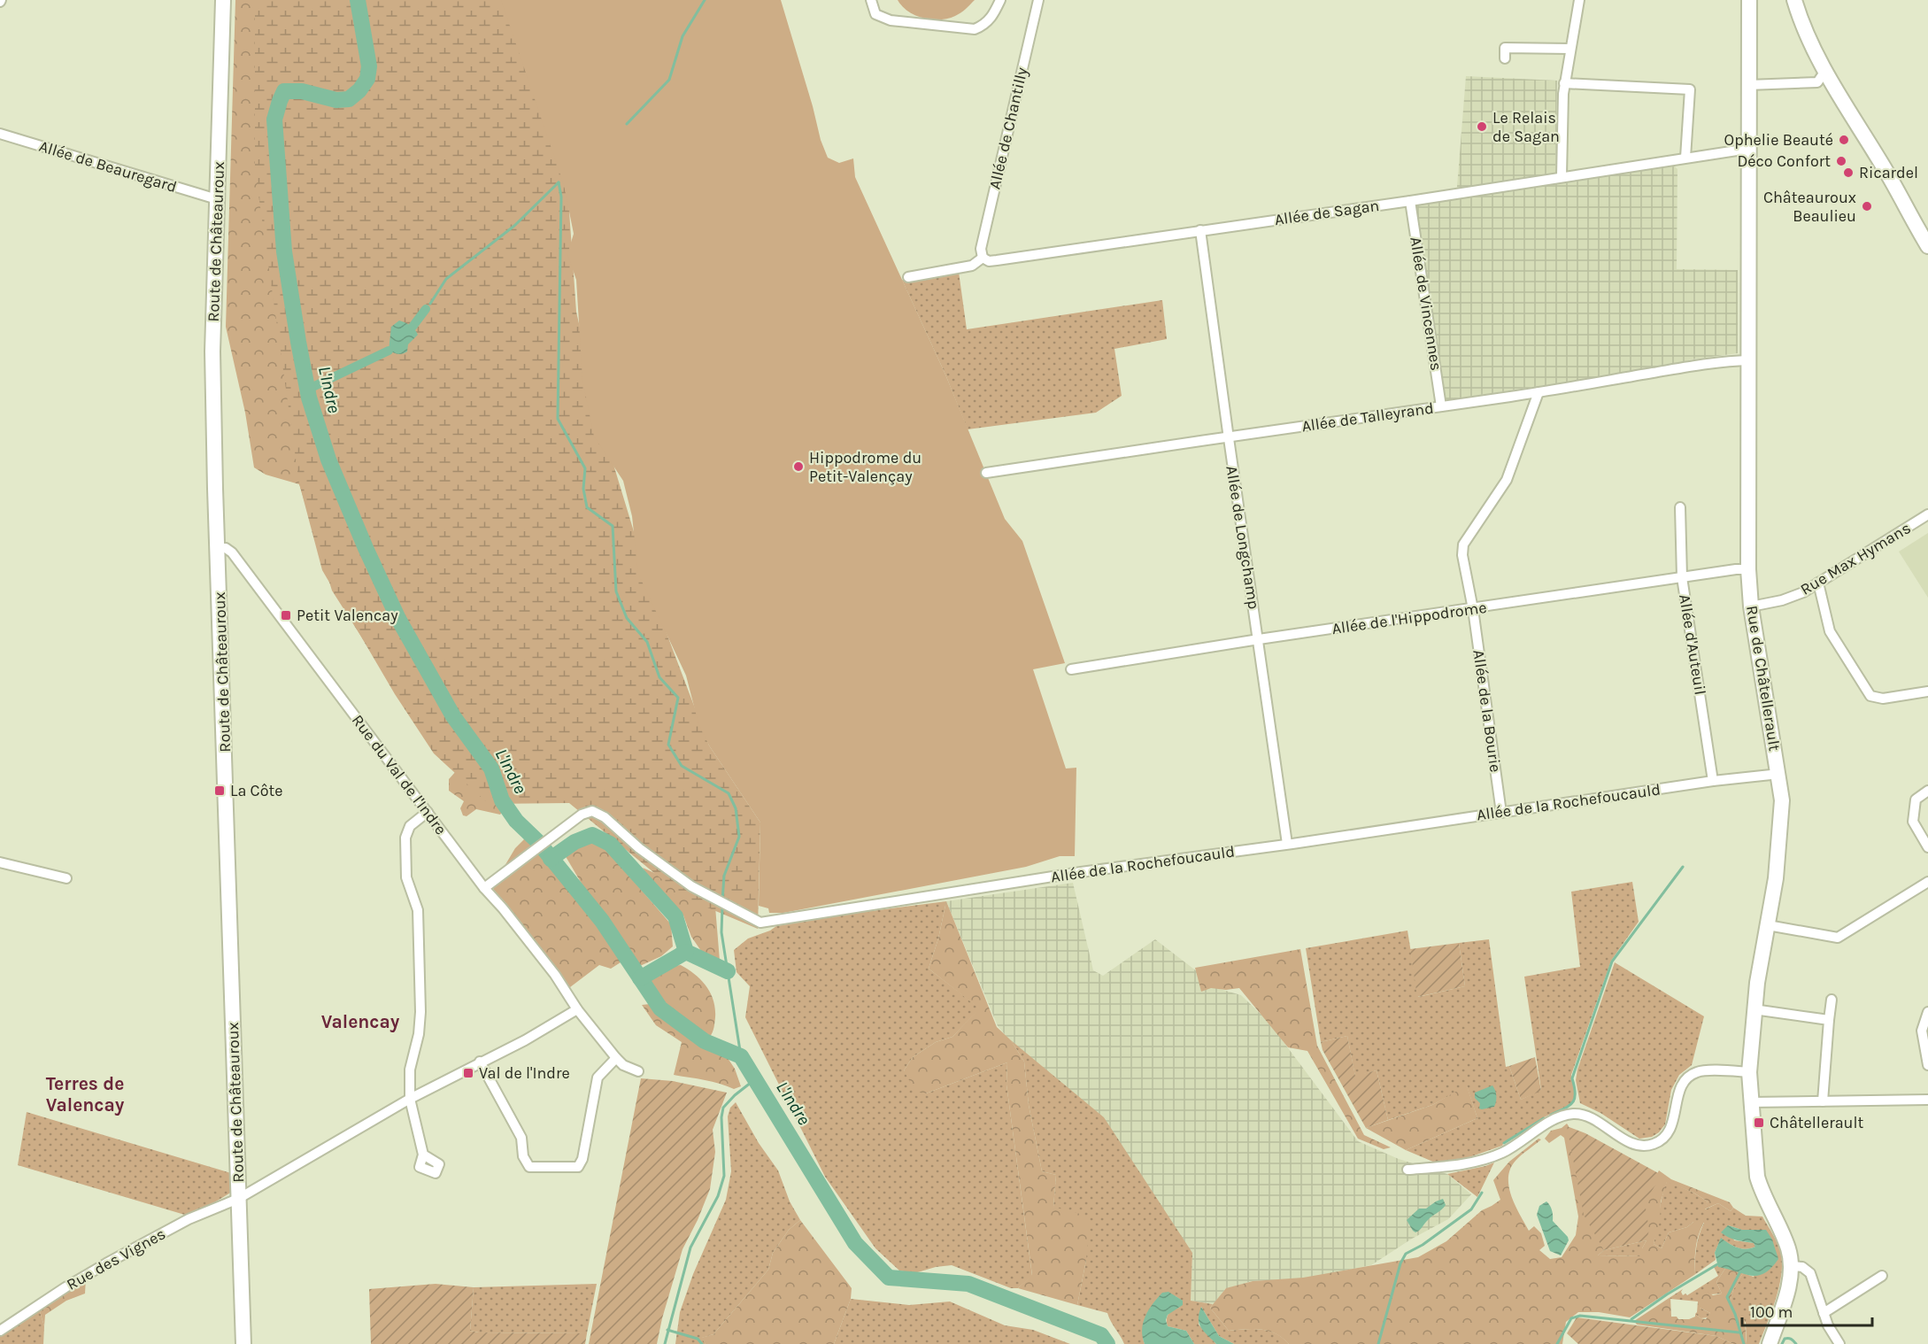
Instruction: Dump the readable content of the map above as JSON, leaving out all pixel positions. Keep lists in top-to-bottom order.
{
  "streets": {
    "main road": ["Route de Châteauroux", "Rue de Châtellerault"],
    "street": [
      "Allée de Chantilly",
      "Allée de Beauregard",
      "Allée de Sagan",
      "Allée de Vincennes",
      "Allée de Talleyrand",
      "Allée de Longchamp",
      "Rue Max Hymans",
      "Allée de l'Hippodrome",
      "Allée d'Auteuil",
      "Allée de la Bourie",
      "Rue du Val de l'Indre",
      "Allée de la Rochefoucauld",
      "Rue des Vignes"
    ]
  },
  "crossings": [
    ["Allée de Chantilly", "Allée de Sagan"],
    ["Allée de Beauregard", "Route de Châteauroux"],
    ["Allée de Sagan", "Allée de Vincennes"],
    ["Allée de Sagan", "Allée de Longchamp"],
    ["Allée de Sagan", "Rue de Châtellerault"],
    ["Route de Châteauroux", "Rue du Val de l'Indre"],
    ["Route de Châteauroux", "Rue des Vignes"],
    ["Allée de Vincennes", "Allée de Talleyrand"],
    ["Allée de Talleyrand", "Allée de Longchamp"],
    ["Allée de Talleyrand", "Rue de Châtellerault"],
    ["Allée de Talleyrand", "Allée de la Bourie"],
    ["Allée de Longchamp", "Allée de l'Hippodrome"],
    ["Allée de Longchamp", "Allée de la Rochefoucauld"],
    ["Rue Max Hymans", "Rue de Châtellerault"],
    ["Allée de l'Hippodrome", "Allée d'Auteuil"],
    ["Allée de l'Hippodrome", "Rue de Châtellerault"],
    ["Allée de l'Hippodrome", "Allée de la Bourie"],
    ["Allée d'Auteuil", "Allée de la Rochefoucauld"],
    ["Rue de Châtellerault", "Allée de la Rochefoucauld"],
    ["Allée de la Bourie", "Allée de la Rochefoucauld"],
    ["Rue du Val de l'Indre", "Allée de la Rochefoucauld"]
  ],
  "districts": ["Valencay", "Terres de Valencay"],
  "water": ["L'Indre"],
  "places": {
    "other": [
      "Le Relais de Sagan",
      "Ophelie Beauté",
      "Déco Confort",
      "Ricardel",
      "Châteauroux Beaulieu",
      "Hippodrome du Petit-Valençay"
    ],
    "transit": [
      "Petit Valencay",
      "La Côte",
      "Val de l'Indre",
      "Châtellerault"
    ]
  },
  "scale_bar": "100 m"
}
